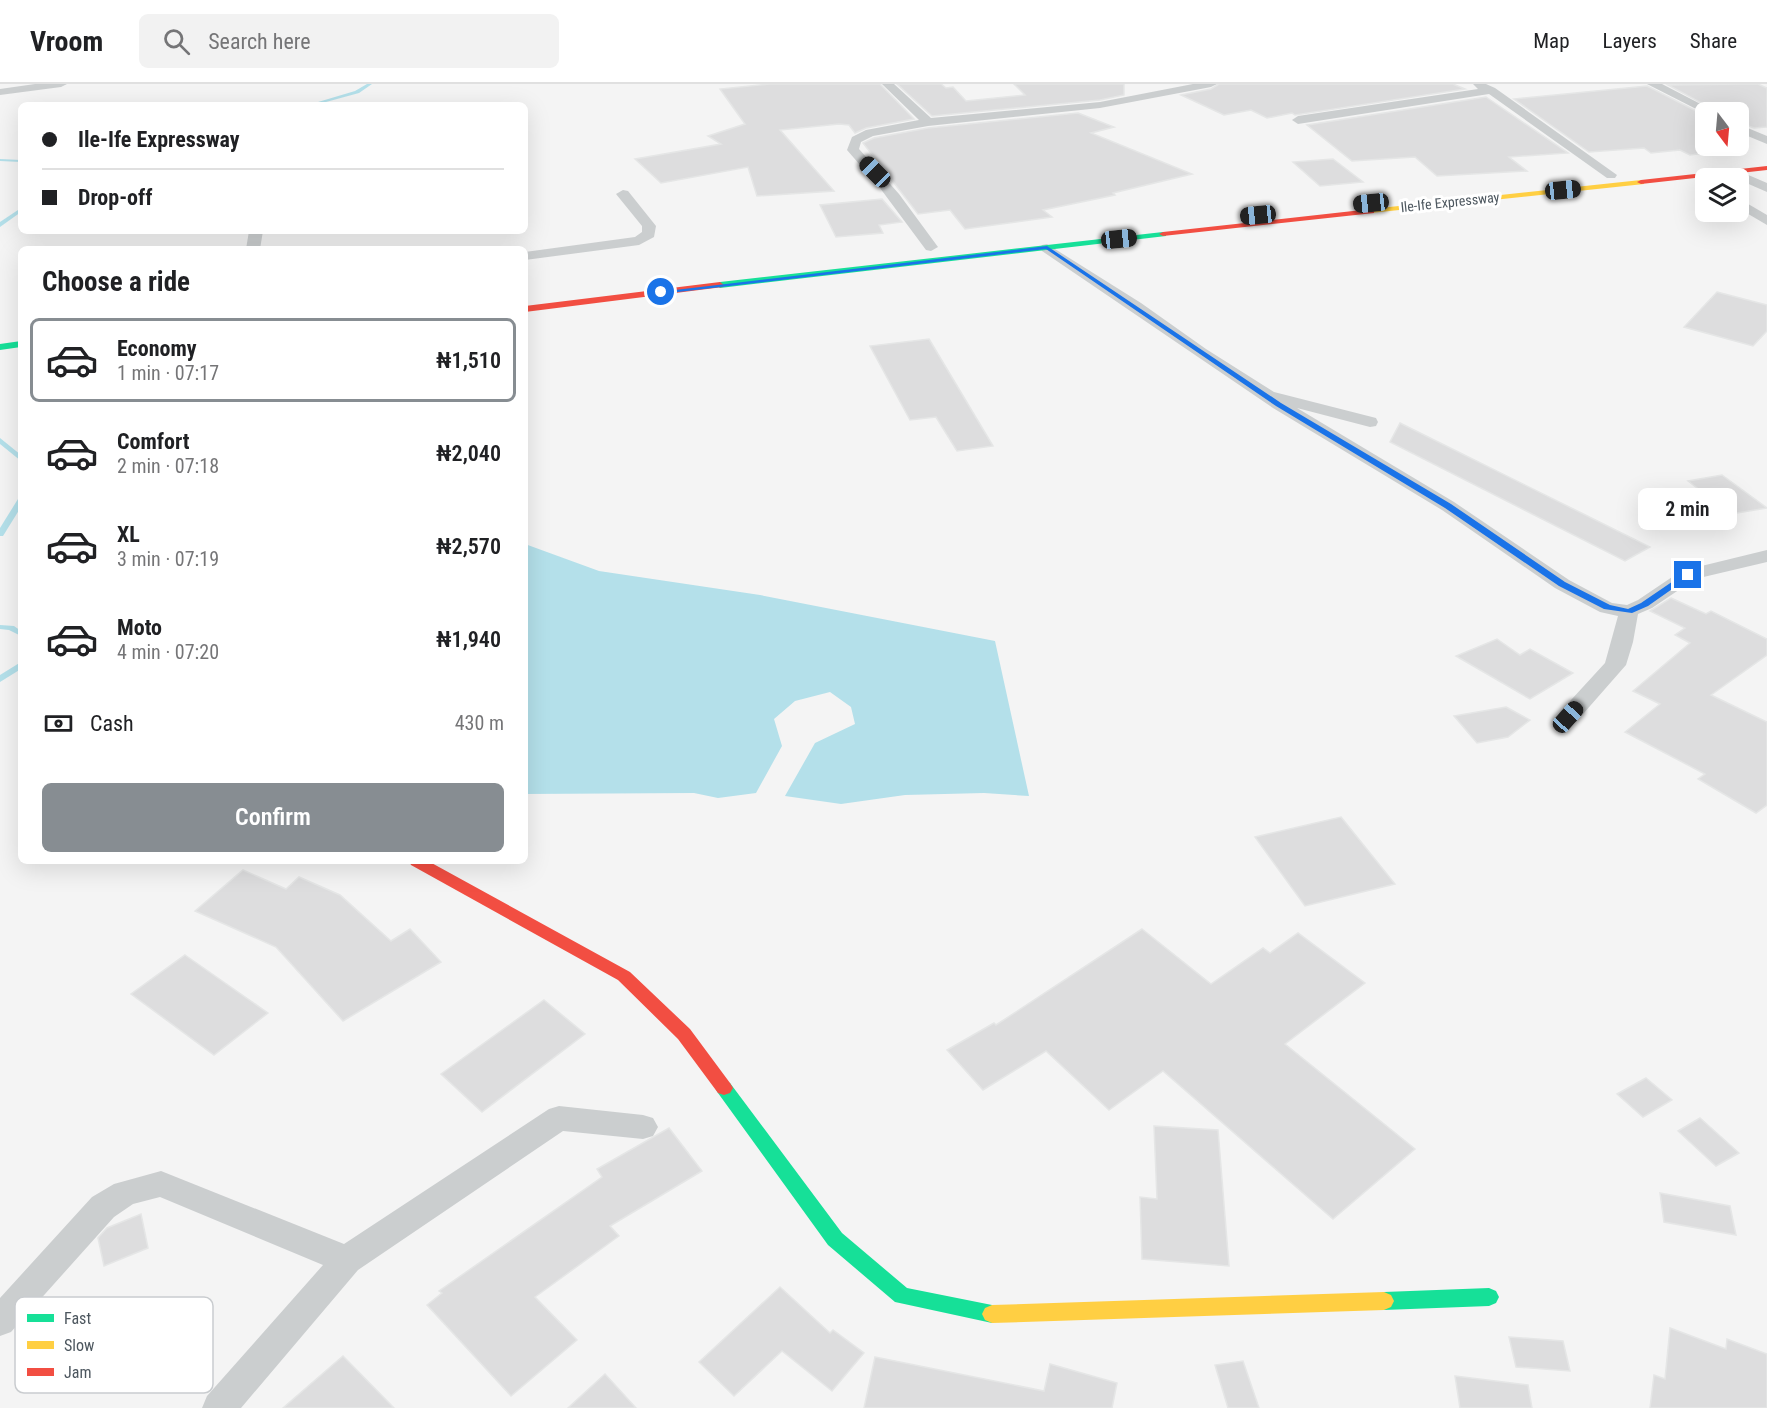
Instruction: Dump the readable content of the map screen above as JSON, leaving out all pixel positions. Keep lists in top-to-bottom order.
{
  "streets": {
    "main road": ["Ile-Ife Expressway"]
  },
  "legend": ["Fast", "Slow", "Jam"],
  "north": "bottom",
  "page": {
    "header": "Vroom",
    "search": "Search here",
    "nav": ["Map", "Layers", "Share"],
    "banner": ["Ile-Ife Expressway", "Drop-off"],
    "heading": "Choose a ride",
    "list": [
      {
        "name": "Economy",
        "note": "1 min · 07:17",
        "value": "₦1,510"
      },
      {
        "name": "Comfort",
        "note": "2 min · 07:18",
        "value": "₦2,040"
      },
      {
        "name": "XL",
        "note": "3 min · 07:19",
        "value": "₦2,570"
      },
      {
        "name": "Moto",
        "note": "4 min · 07:20",
        "value": "₦1,940"
      }
    ],
    "bubble": "2 min",
    "pay": ["Cash", "430 m"],
    "buttons": "Confirm"
  }
}
